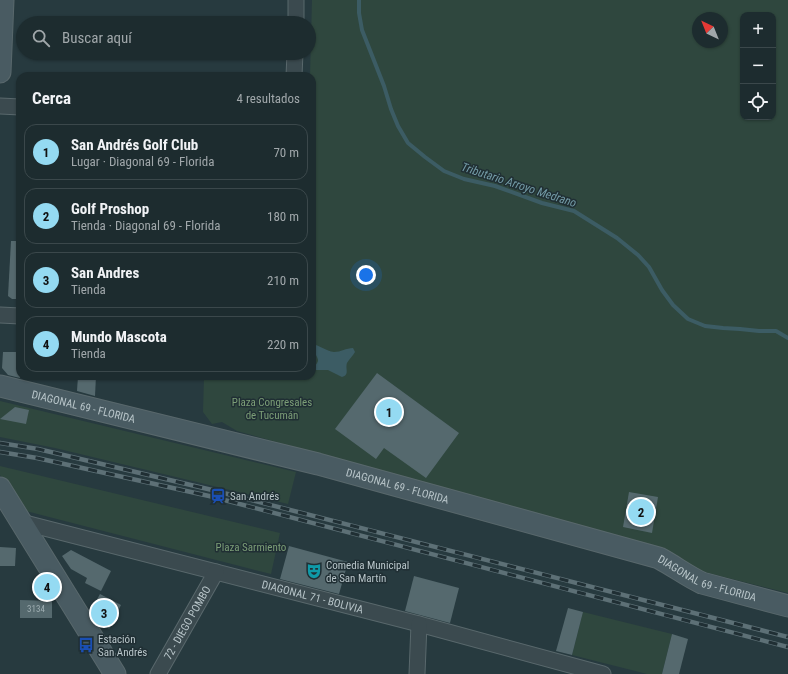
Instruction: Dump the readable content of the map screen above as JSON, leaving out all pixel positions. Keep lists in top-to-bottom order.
{
  "streets": {
    "street": ["DIAGONAL 69 - FLORIDA", "DIAGONAL 71 - BOLIVIA", "72 - DIEGO POMBO"]
  },
  "crossings": [
    ["DIAGONAL 71 - BOLIVIA", "72 - DIEGO POMBO"]
  ],
  "water": ["Tributario Arroyo Medrano"],
  "parks": ["Plaza Congresales de Tucumán", "Plaza Sarmiento"],
  "places": {
    "station": ["San Andrés"],
    "theatre": ["Comedia Municipal de San Martín"],
    "bus stop": ["Estación San Andrés"]
  },
  "house_numbers": ["3134"],
  "north": "top left",
  "page": {
    "map_buttons": ["+", "−"],
    "search": "Buscar aquí",
    "heading": ["Cerca", "4 resultados"],
    "list": [
      {
        "mark": "1",
        "name": "San Andrés Golf Club",
        "note": "Lugar · Diagonal 69 - Florida",
        "value": "70 m"
      },
      {
        "mark": "2",
        "name": "Golf Proshop",
        "note": "Tienda · Diagonal 69 - Florida",
        "value": "180 m"
      },
      {
        "mark": "3",
        "name": "San Andres",
        "note": "Tienda",
        "value": "210 m"
      },
      {
        "mark": "4",
        "name": "Mundo Mascota",
        "note": "Tienda",
        "value": "220 m"
      }
    ],
    "pins": [
      "1",
      "2",
      "4",
      "3"
    ]
  }
}
